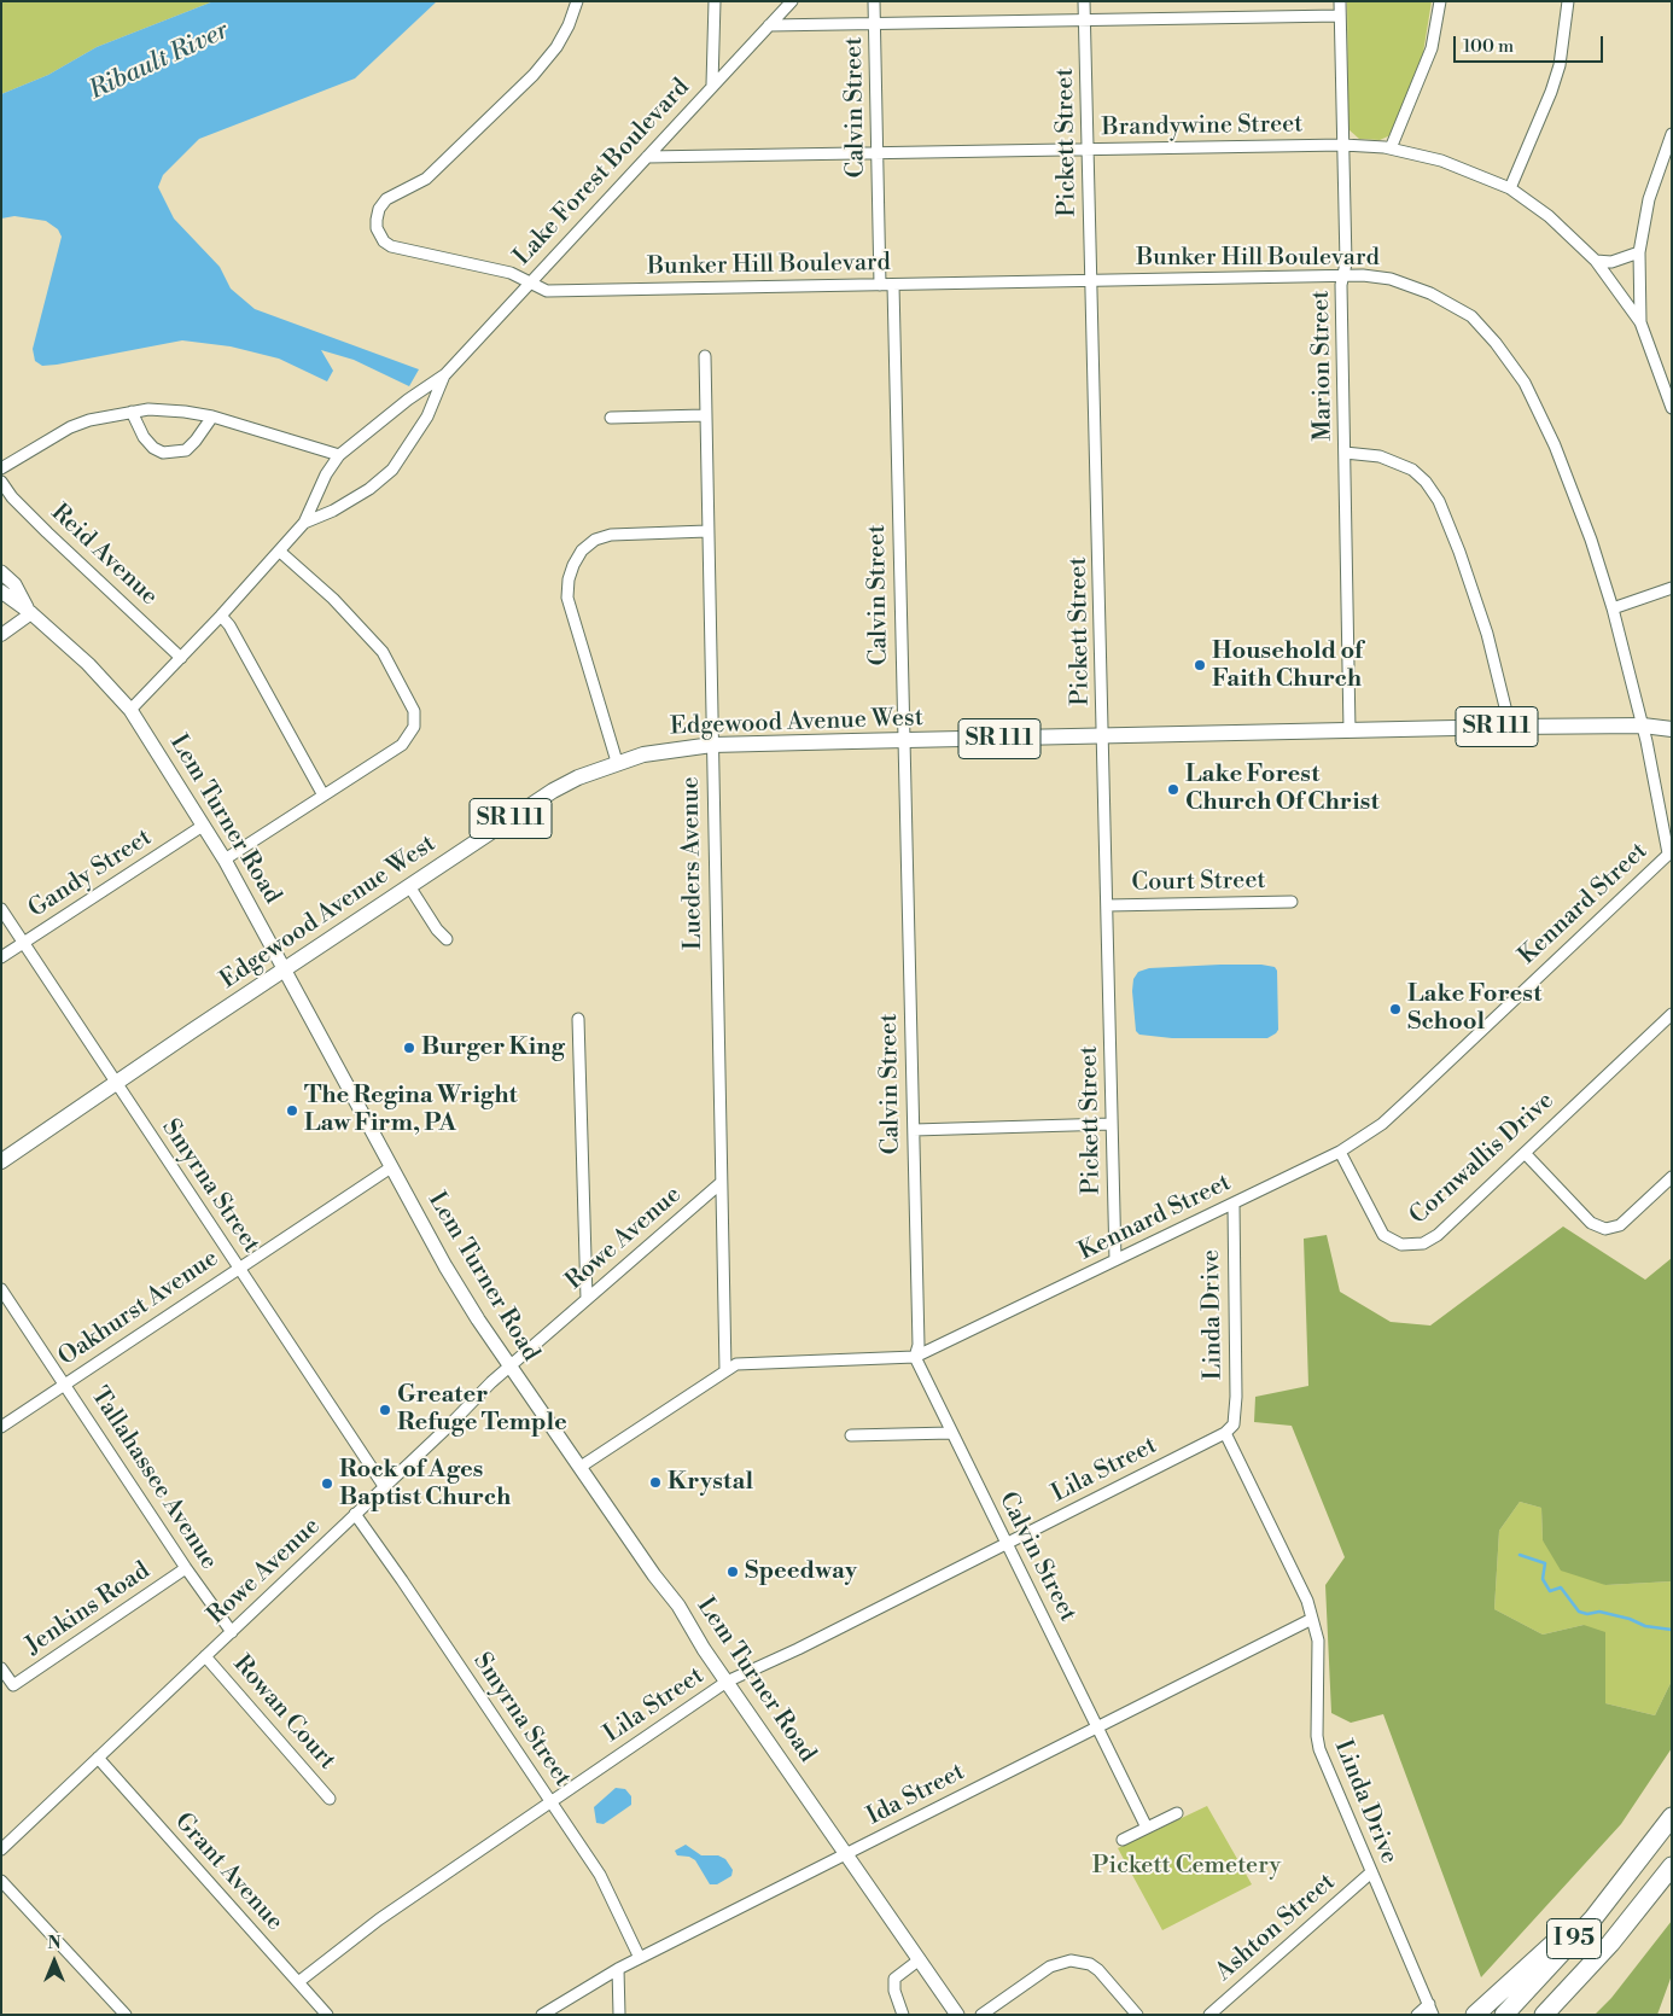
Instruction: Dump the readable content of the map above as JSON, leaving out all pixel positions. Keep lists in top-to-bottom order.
{
  "streets": {
    "highway": ["I 95"],
    "main road": ["Edgewood Avenue West", "SR 111", "Lem Turner Road"],
    "street": [
      "Calvin Street",
      "Brandywine Street",
      "Pickett Street",
      "Lake Forest Boulevard",
      "Bunker Hill Boulevard",
      "Marion Street",
      "Reid Avenue",
      "Lueders Avenue",
      "Gandy Street",
      "Court Street",
      "Kennard Street",
      "Cornwallis Drive",
      "Smyrna Street",
      "Rowe Avenue",
      "Oakhurst Avenue",
      "Linda Drive",
      "Lila Street",
      "Tallahassee Avenue",
      "Jenkins Road",
      "Rowan Court",
      "Ida Street",
      "Grant Avenue",
      "Ashton Street"
    ]
  },
  "crossings": [
    ["Calvin Street", "Brandywine Street"],
    ["Calvin Street", "Bunker Hill Boulevard"],
    ["Calvin Street", "Edgewood Avenue West"],
    ["Calvin Street", "Kennard Street"],
    ["Calvin Street", "Lila Street"],
    ["Calvin Street", "Ida Street"],
    ["Brandywine Street", "Pickett Street"],
    ["Brandywine Street", "Lake Forest Boulevard"],
    ["Brandywine Street", "Marion Street"],
    ["Pickett Street", "Bunker Hill Boulevard"],
    ["Pickett Street", "Edgewood Avenue West"],
    ["Pickett Street", "Court Street"],
    ["Pickett Street", "Kennard Street"],
    ["Lake Forest Boulevard", "Bunker Hill Boulevard"],
    ["Lake Forest Boulevard", "Reid Avenue"],
    ["Lake Forest Boulevard", "Lem Turner Road"],
    ["Bunker Hill Boulevard", "Marion Street"],
    ["Bunker Hill Boulevard", "Edgewood Avenue West"],
    ["Bunker Hill Boulevard", "Kennard Street"],
    ["Marion Street", "Edgewood Avenue West"],
    ["Edgewood Avenue West", "Lem Turner Road"],
    ["Edgewood Avenue West", "Lueders Avenue"],
    ["Edgewood Avenue West", "Smyrna Street"],
    ["Lem Turner Road", "Gandy Street"],
    ["Lem Turner Road", "Kennard Street"],
    ["Lem Turner Road", "Rowe Avenue"],
    ["Lem Turner Road", "Oakhurst Avenue"],
    ["Lem Turner Road", "Lila Street"],
    ["Lem Turner Road", "Ida Street"],
    ["Lueders Avenue", "Kennard Street"],
    ["Lueders Avenue", "Rowe Avenue"],
    ["Gandy Street", "Smyrna Street"],
    ["Kennard Street", "Cornwallis Drive"],
    ["Kennard Street", "Linda Drive"],
    ["Smyrna Street", "Rowe Avenue"],
    ["Smyrna Street", "Oakhurst Avenue"],
    ["Smyrna Street", "Lila Street"],
    ["Smyrna Street", "Ida Street"],
    ["Rowe Avenue", "Tallahassee Avenue"],
    ["Rowe Avenue", "Rowan Court"],
    ["Rowe Avenue", "Grant Avenue"],
    ["Oakhurst Avenue", "Tallahassee Avenue"],
    ["Linda Drive", "Lila Street"],
    ["Linda Drive", "Ida Street"],
    ["Linda Drive", "Ashton Street"],
    ["Lila Street", "Grant Avenue"],
    ["Tallahassee Avenue", "Jenkins Road"]
  ],
  "water": ["Ribault River"],
  "parks": ["Pickett Cemetery"],
  "places": [
    "Household of Faith Church",
    "Lake Forest Church Of Christ",
    "Lake Forest School",
    "Burger King",
    "The Regina Wright Law Firm, PA",
    "Greater Refuge Temple",
    "Krystal",
    "Rock of Ages Baptist Church",
    "Speedway"
  ],
  "scale_bar": "100 m",
  "north": "top"
}
